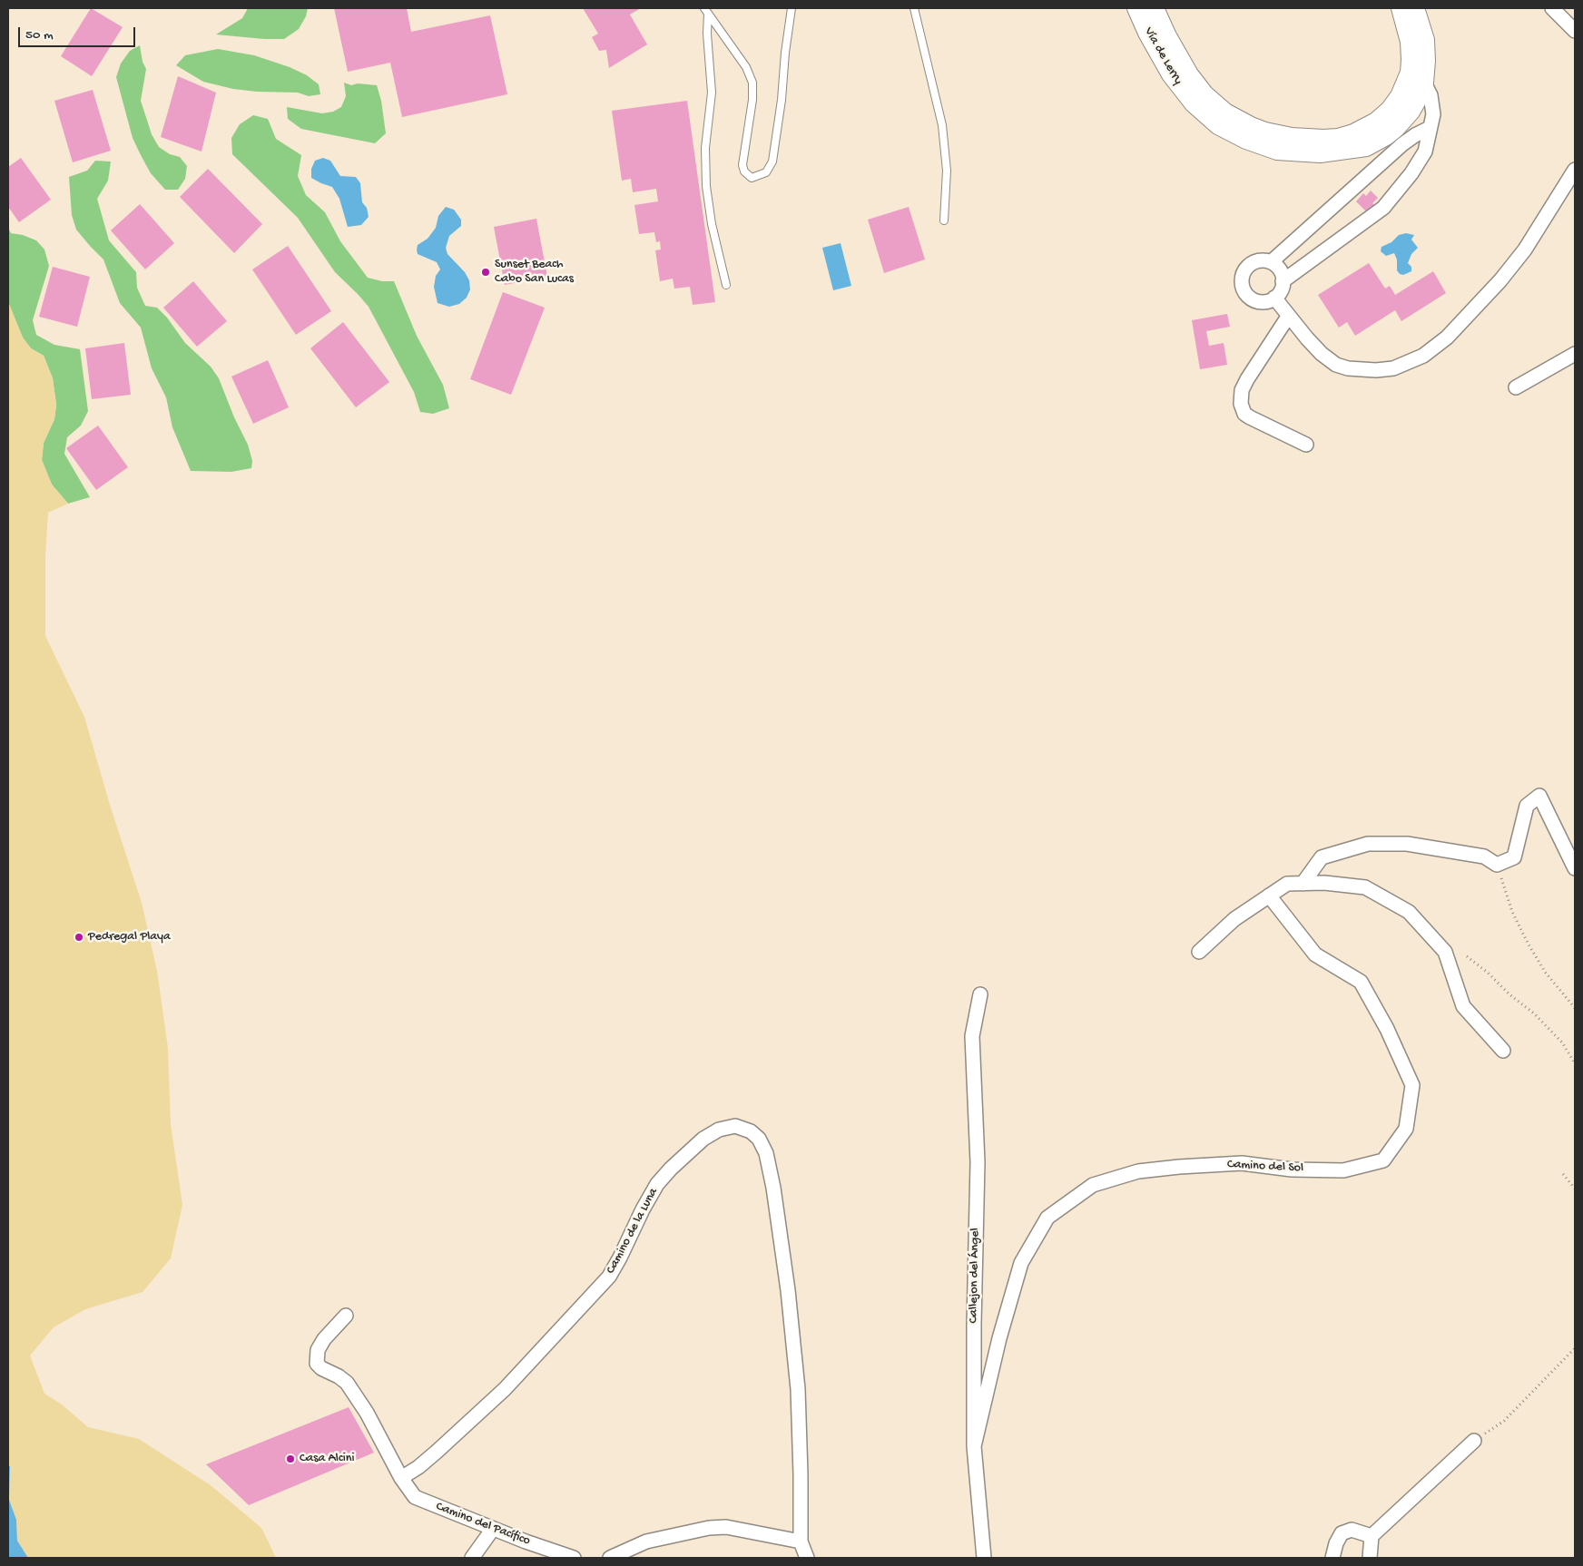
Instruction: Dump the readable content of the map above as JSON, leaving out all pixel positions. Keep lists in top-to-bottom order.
{
  "streets": {
    "street": [
      "Vía de Lerry",
      "Camino del Sol",
      "Camino de la Luna",
      "Callejon del Ángel",
      "Camino del Pacífico"
    ]
  },
  "crossings": [
    ["Camino del Sol", "Callejon del Ángel"],
    ["Camino de la Luna", "Camino del Pacífico"]
  ],
  "places": ["Sunset Beach Cabo San Lucas", "Pedregal Playa", "Casa Alcini"],
  "scale_bar": "50 m"
}
